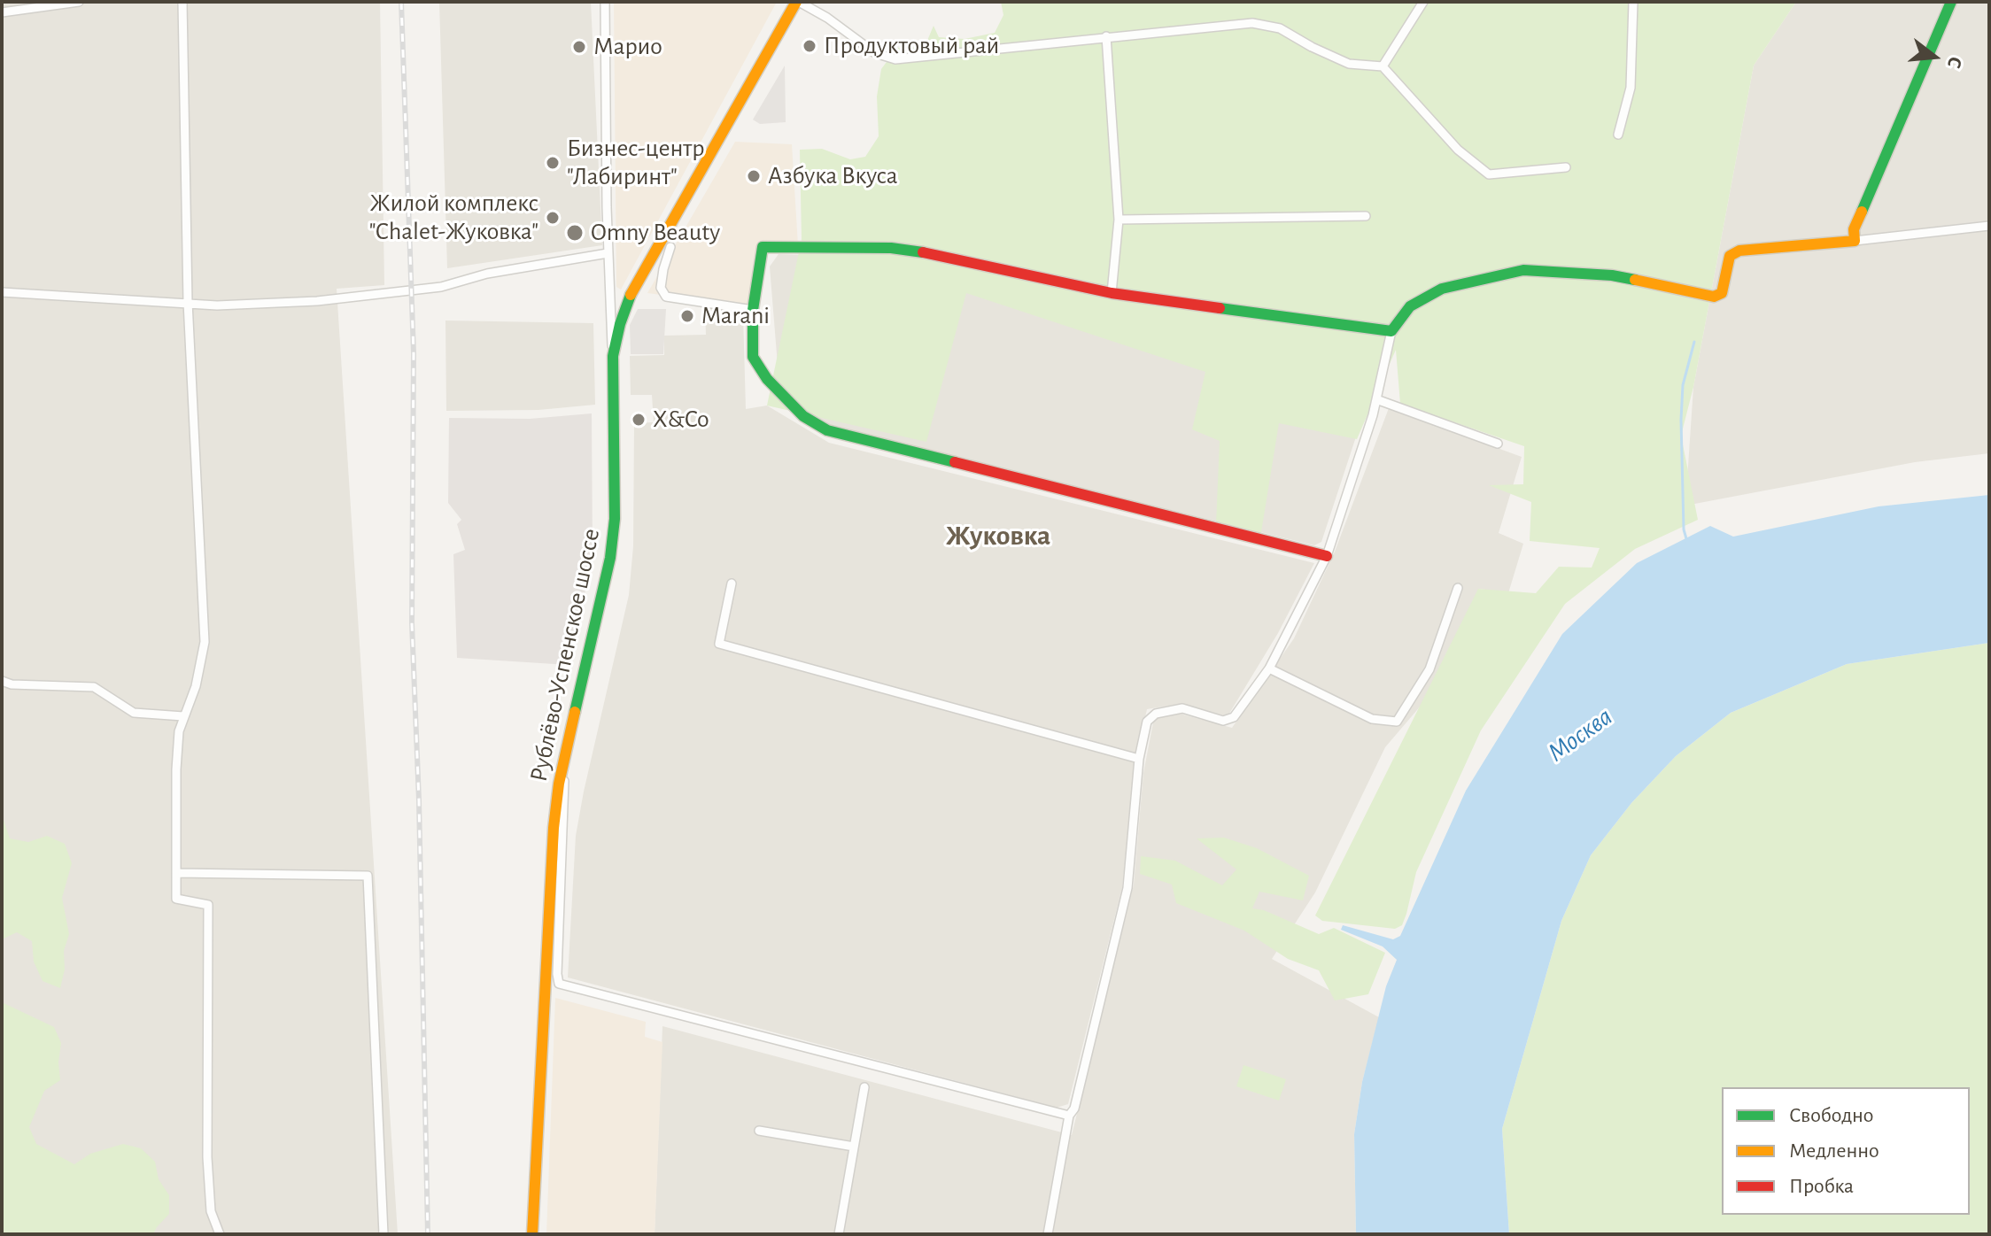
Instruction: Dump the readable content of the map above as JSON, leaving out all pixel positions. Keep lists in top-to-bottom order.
{
  "streets": {
    "street": ["Рублёво-Успенское шоссе"]
  },
  "districts": ["Жуковка"],
  "water": ["Москва"],
  "places": [
    "Продуктовый рай",
    "Марио",
    "Бизнес-центр \"Лабиринт\"",
    "Азбука Вкуса",
    "Жилой комплекс \"Chalet-Жуковка\"",
    "Omny Beauty",
    "Marani",
    "X&Co"
  ],
  "legend": ["Свободно", "Медленно", "Пробка"],
  "north": "right"
}
